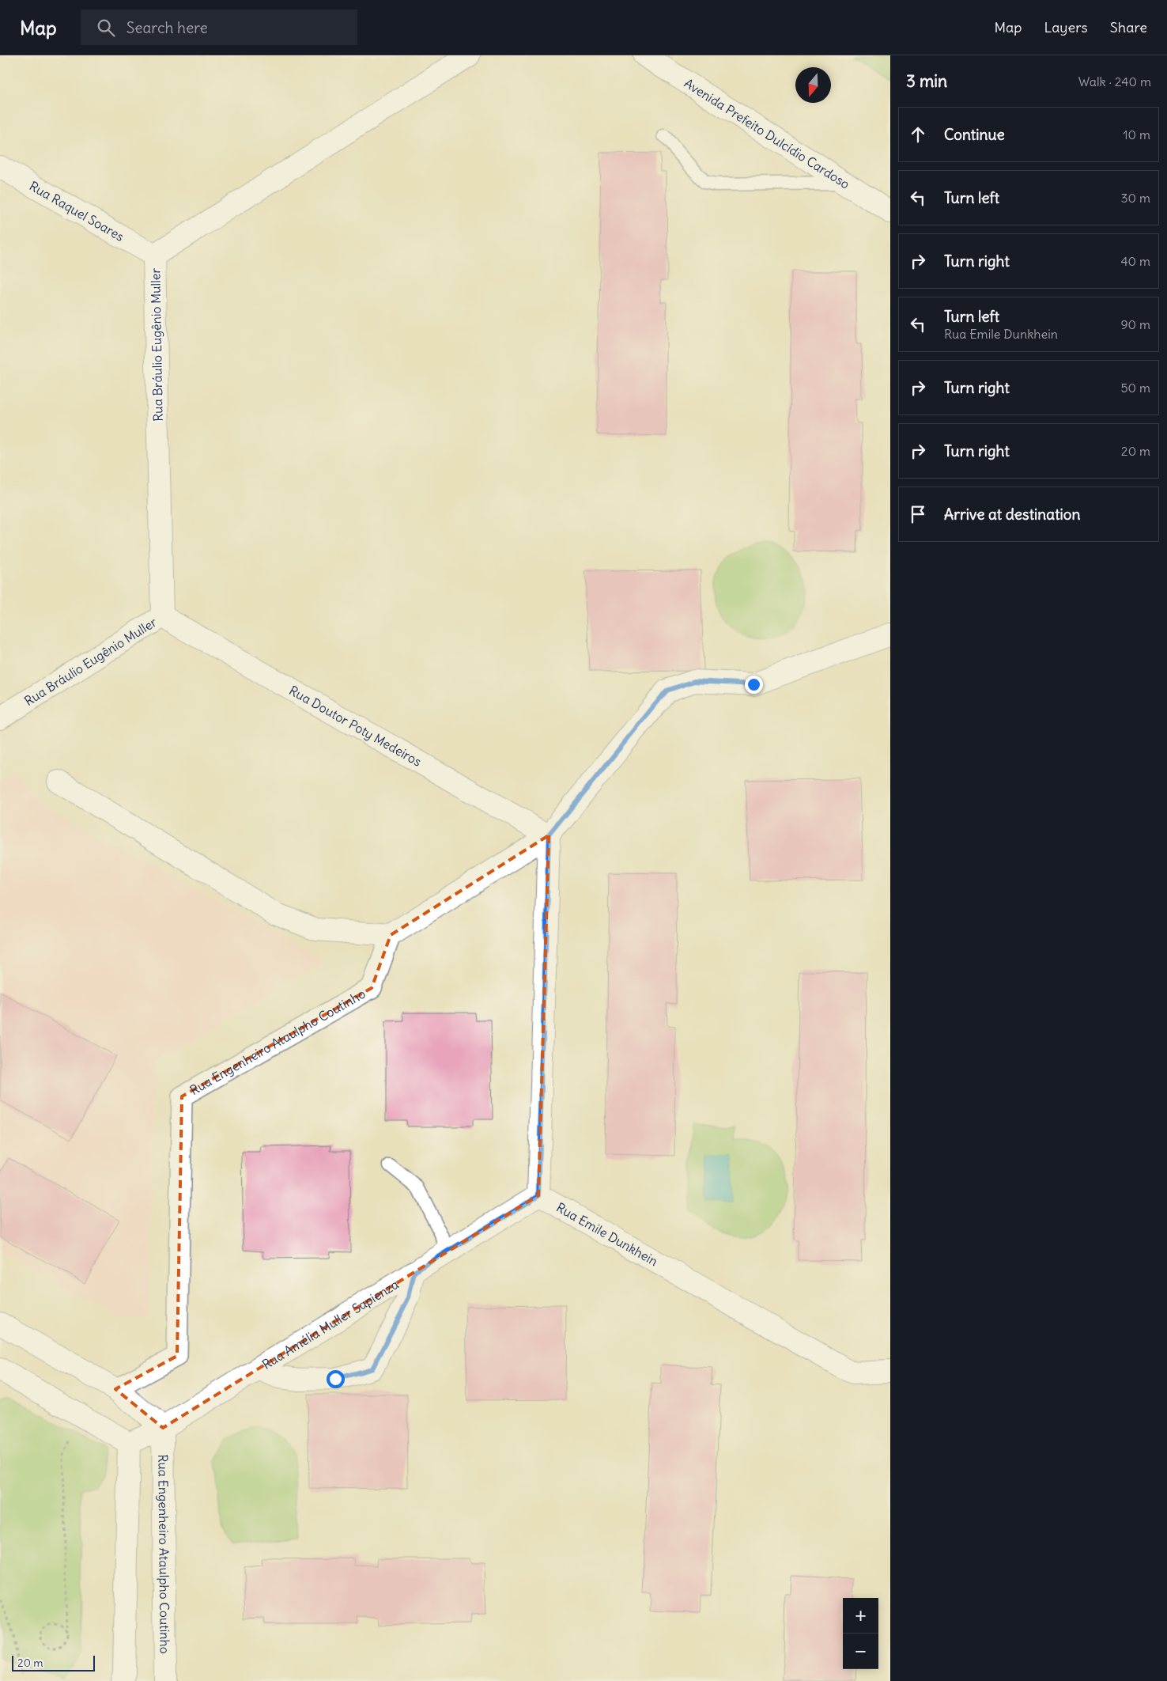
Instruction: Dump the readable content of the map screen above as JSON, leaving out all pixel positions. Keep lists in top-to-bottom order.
{
  "streets": {
    "street": [
      "Avenida Prefeito Dulcídio Cardoso",
      "Rua Raquel Soares",
      "Rua Bráulio Eugênio Muller",
      "Rua Doutor Poty Medeiros",
      "Rua Engenheiro Ataulpho Coutinho",
      "Rua Emile Dunkhein",
      "Rua Amélia Muller Sapienza"
    ]
  },
  "crossings": [
    ["Rua Raquel Soares", "Rua Bráulio Eugênio Muller"],
    ["Rua Bráulio Eugênio Muller", "Rua Doutor Poty Medeiros"],
    ["Rua Engenheiro Ataulpho Coutinho", "Rua Amélia Muller Sapienza"],
    ["Rua Emile Dunkhein", "Rua Amélia Muller Sapienza"]
  ],
  "scale_bar": "20 m",
  "north": "bottom",
  "page": {
    "header": "Map",
    "search": "Search here",
    "nav": ["Map", "Layers", "Share"],
    "heading": ["3 min", "Walk · 240 m"],
    "list": [
      ["Continue", "10 m"],
      ["Turn left", "30 m"],
      ["Turn right", "40 m"],
      ["Turn left", "Rua Emile Dunkhein", "90 m"],
      ["Turn right", "50 m"],
      ["Turn right", "20 m"],
      "Arrive at destination"
    ],
    "map_buttons": ["+", "−"],
    "scale": "20 m"
  }
}
